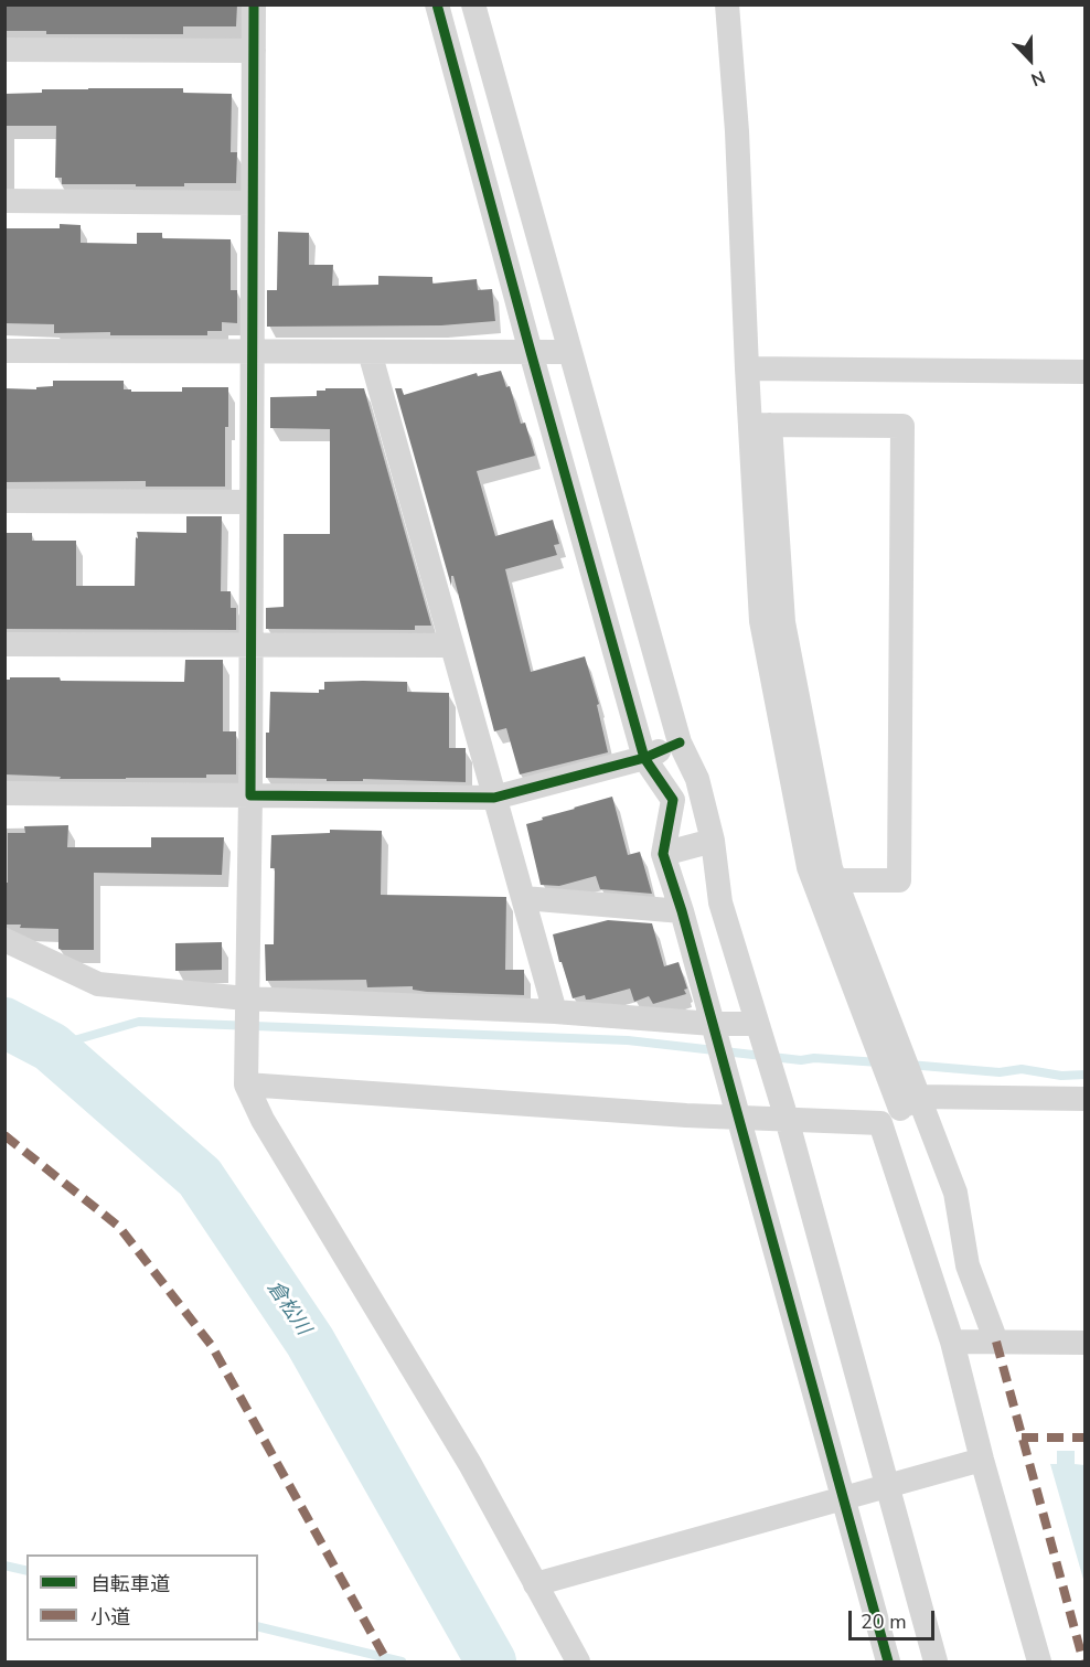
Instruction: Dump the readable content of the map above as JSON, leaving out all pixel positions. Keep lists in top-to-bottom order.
{
  "water": ["倉松川"],
  "legend": ["自転車道", "小道"],
  "scale_bar": "20 m",
  "north": "bottom"
}
